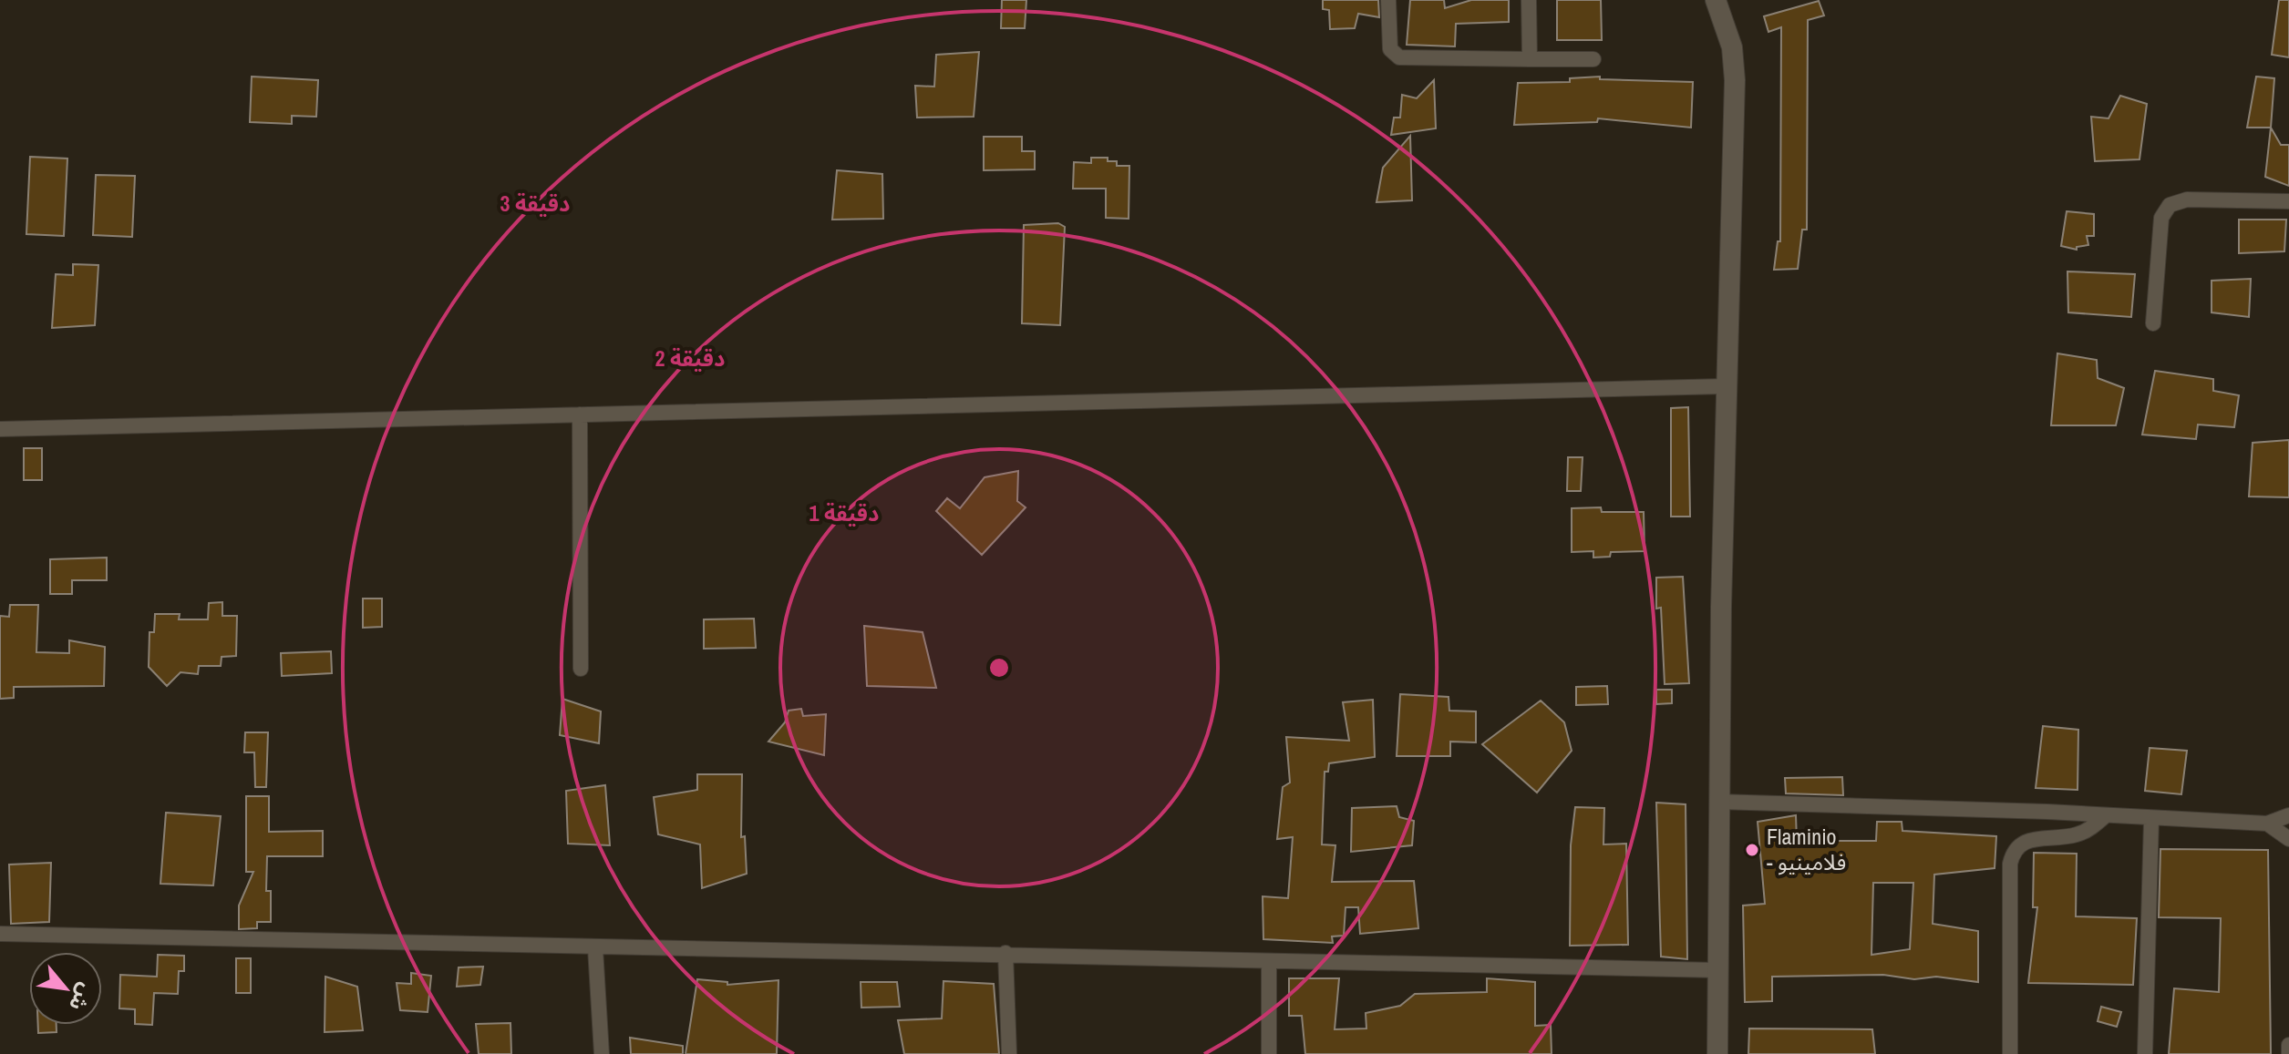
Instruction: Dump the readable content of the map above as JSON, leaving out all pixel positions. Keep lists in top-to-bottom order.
{
  "places": ["Flaminio - فلامينيو"],
  "north": "bottom right",
  "rings": ["3 دقيقة", "2 دقيقة", "1 دقيقة"]
}
